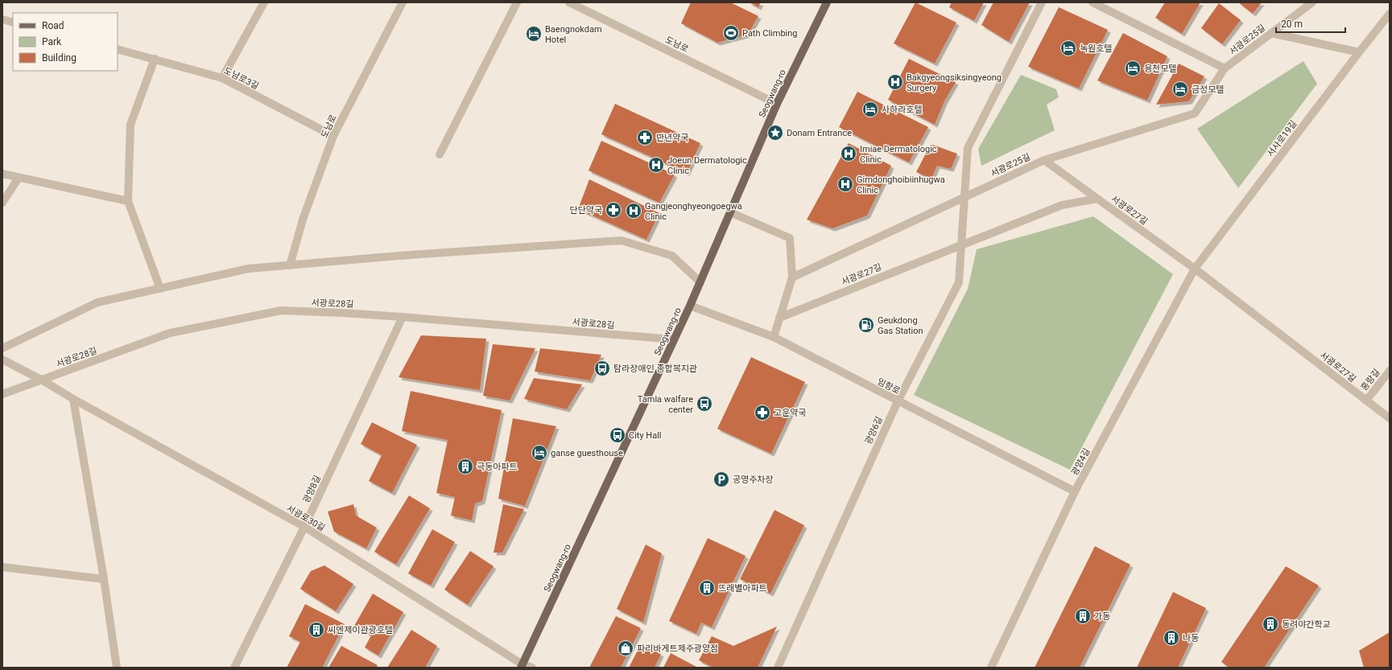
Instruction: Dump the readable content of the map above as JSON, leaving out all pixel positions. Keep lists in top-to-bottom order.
{
  "streets": {
    "main road": ["Seogwang-ro"],
    "street": [
      "서광로25길",
      "도남로",
      "도남로3길",
      "서사로19길",
      "서광로27길",
      "서광로28길",
      "홍랑길",
      "임항로",
      "광양6길",
      "광양4길",
      "광양8길",
      "서광로30길"
    ]
  },
  "crossings": [
    ["서광로25길", "광양6길"],
    ["도남로", "도남로3길"],
    ["도남로", "Seogwang-ro"],
    ["Seogwang-ro", "서광로28길"],
    ["Seogwang-ro", "임항로"],
    ["Seogwang-ro", "서광로30길"],
    ["서사로19길", "서광로27길"],
    ["서사로19길", "광양4길"],
    ["서광로27길", "홍랑길"],
    ["서광로27길", "광양6길"],
    ["서광로27길", "광양4길"],
    ["서광로28길", "광양8길"],
    ["서광로28길", "서광로30길"],
    ["임항로", "광양6길"],
    ["임항로", "광양4길"],
    ["광양8길", "서광로30길"]
  ],
  "places": {
    "sports": ["Path Climbing"],
    "hotel": [
      "Baengnokdam Hotel",
      "녹원호텔",
      "용천모텔",
      "금정모텔",
      "사하라호텔",
      "ganse guesthouse"
    ],
    "hospital": [
      "Bakgyeongsiksingyeong Surgery",
      "Imiae Dermatologic Clinic",
      "Joeun Dermatologic Clinic",
      "Gimdonghoibiinhugwa Clinic",
      "Gangjeonghyeongoegwa Clinic"
    ],
    "place": ["Donam Entrance"],
    "pharmacy": ["만년약국", "단단약국", "고운약국"],
    "fuel station": ["Geukdong Gas Station"],
    "bus stop": ["탐라장애인 종합복지관", "Tamla walfare center", "City Hall"],
    "building": [
      "극동아파트",
      "뜨래별아파트",
      "가동",
      "동려야간학교",
      "씨엔제이관광호텔",
      "나동"
    ],
    "parking": ["공영주차장"],
    "shop": ["파리바게트제주광양점"]
  },
  "legend": ["Road", "Park", "Building"],
  "scale_bar": "20 m"
}
